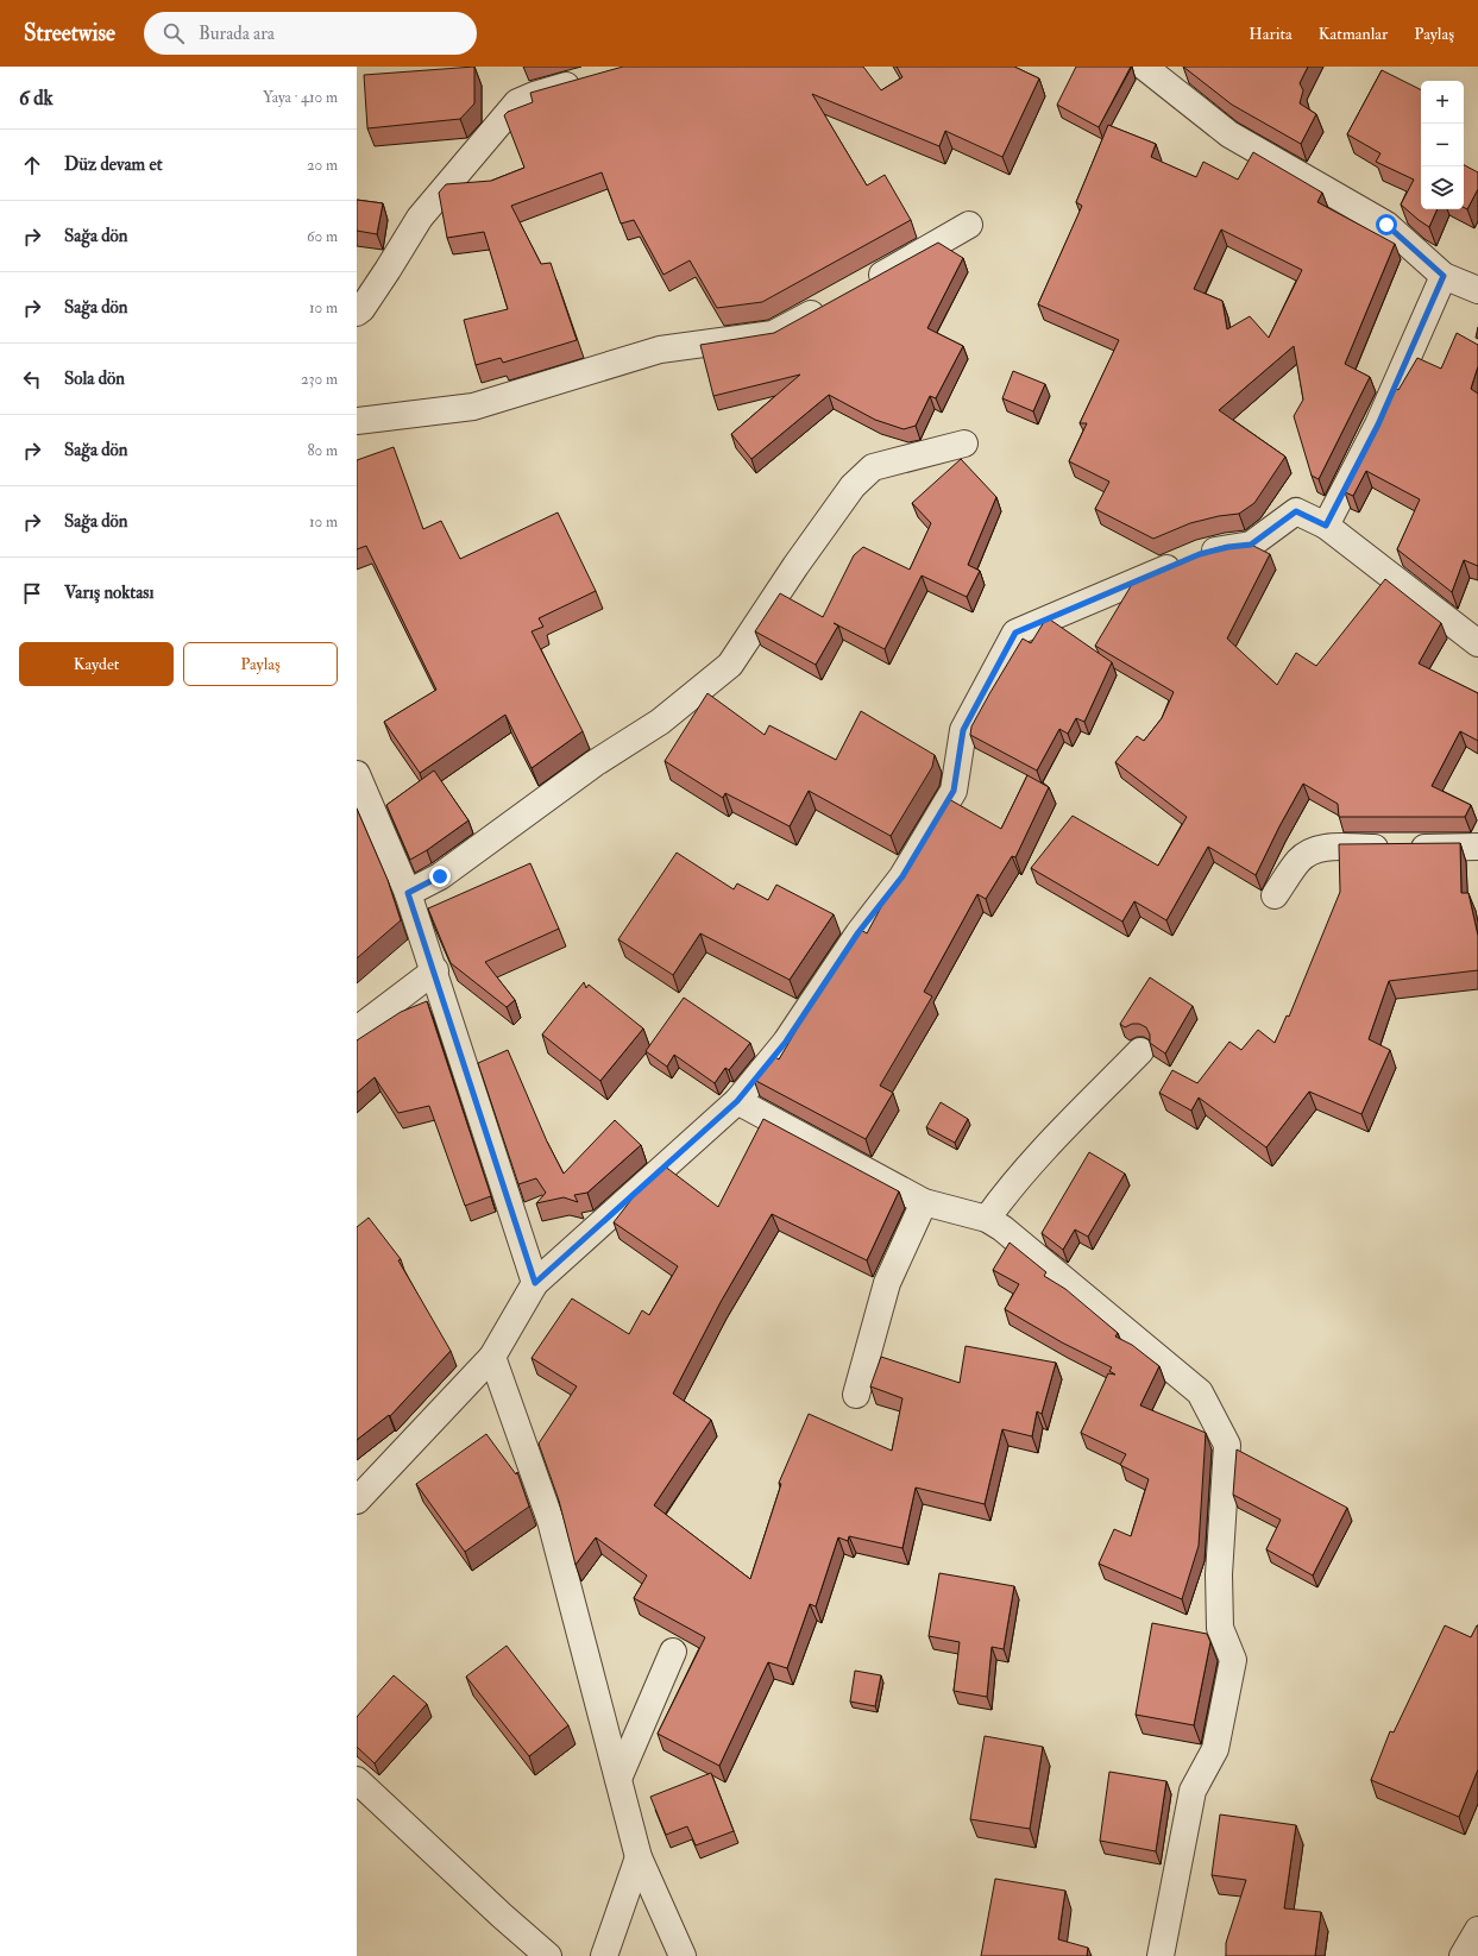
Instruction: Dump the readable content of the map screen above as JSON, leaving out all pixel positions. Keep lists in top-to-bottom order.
{
  "page": {
    "header": "Streetwise",
    "search": "Burada ara",
    "nav": ["Harita", "Katmanlar", "Paylaş"],
    "heading": ["6 dk", "Yaya · 410 m"],
    "map_buttons": ["+", "−"],
    "list": [
      ["Düz devam et", "20 m"],
      ["Sağa dön", "60 m"],
      ["Sağa dön", "10 m"],
      ["Sola dön", "230 m"],
      ["Sağa dön", "80 m"],
      ["Sağa dön", "10 m"],
      "Varış noktası"
    ],
    "buttons": ["Kaydet", "Paylaş"]
  }
}
